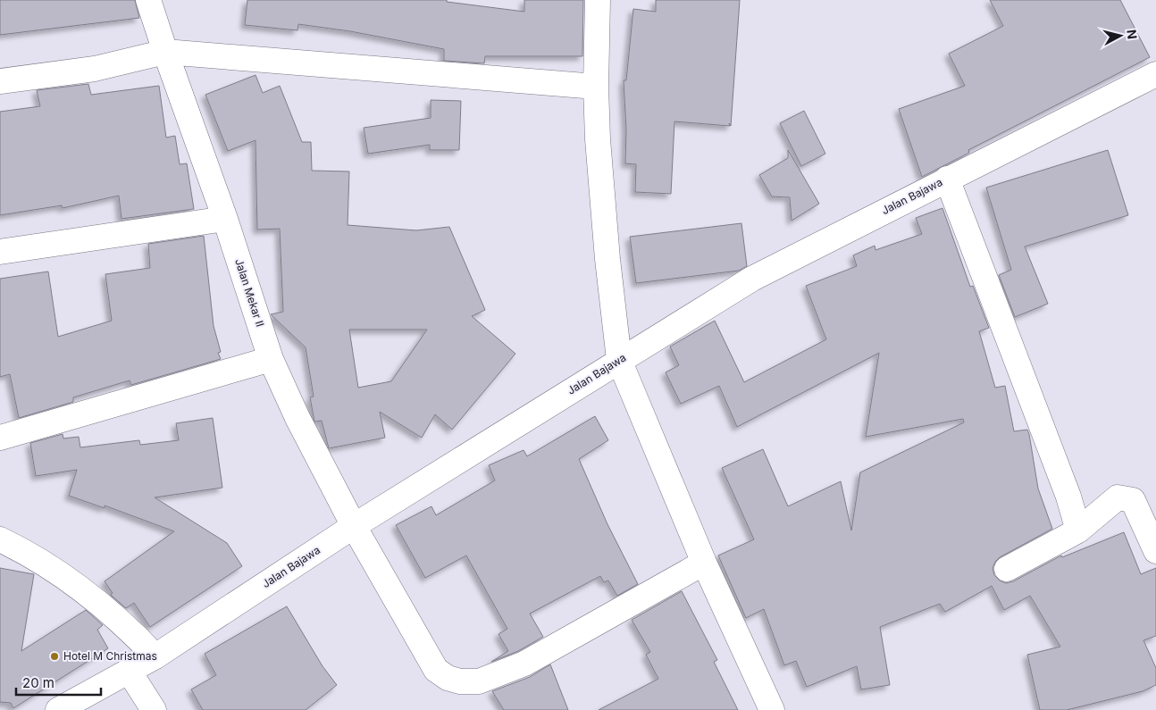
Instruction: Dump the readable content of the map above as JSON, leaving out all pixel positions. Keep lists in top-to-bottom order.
{
  "streets": {
    "street": ["Jalan Bajawa", "Jalan Mekar II"]
  },
  "crossings": [
    ["Jalan Bajawa", "Jalan Mekar II"]
  ],
  "places": ["Hotel M Christmas"],
  "scale_bar": "20 m",
  "north": "right"
}
